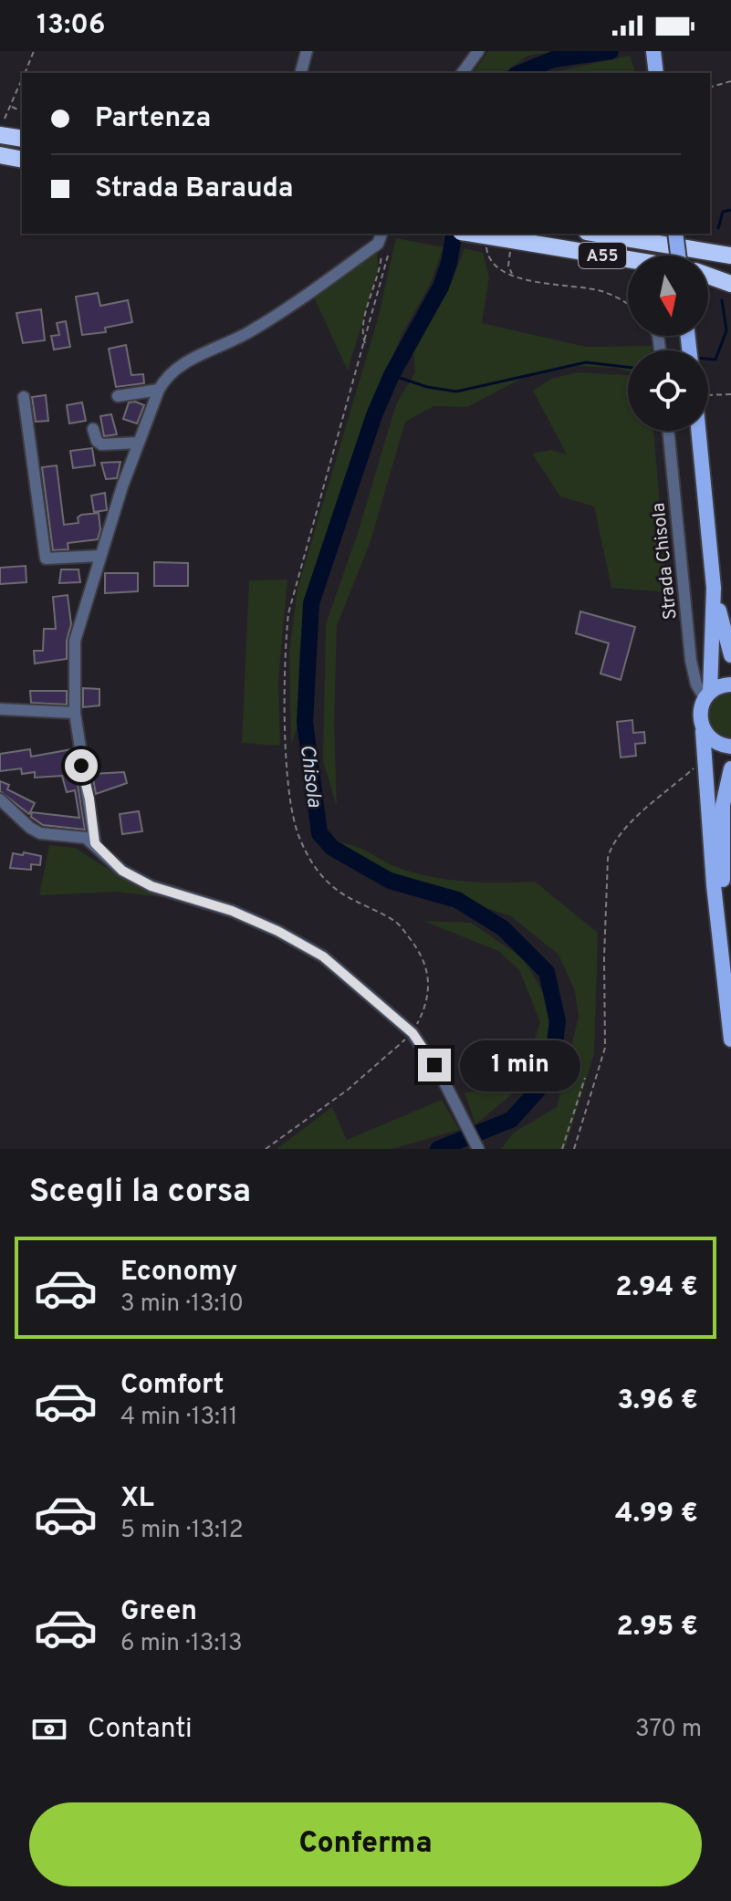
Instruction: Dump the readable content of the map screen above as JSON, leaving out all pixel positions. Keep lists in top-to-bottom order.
{
  "streets": {
    "highway": ["A55"],
    "street": ["Strada Chisola"]
  },
  "water": ["Chisola"],
  "north": "bottom",
  "page": {
    "status": "13:06",
    "banner": ["Partenza", "Strada Barauda"],
    "bubble": "1 min",
    "heading": "Scegli la corsa",
    "list": [
      {
        "name": "Economy",
        "note": "3 min · 13:10",
        "value": "2.94 €"
      },
      {
        "name": "Comfort",
        "note": "4 min · 13:11",
        "value": "3.96 €"
      },
      {
        "name": "XL",
        "note": "5 min · 13:12",
        "value": "4.99 €"
      },
      {
        "name": "Green",
        "note": "6 min · 13:13",
        "value": "2.95 €"
      }
    ],
    "pay": ["Contanti", "370 m"],
    "buttons": "Conferma"
  }
}
